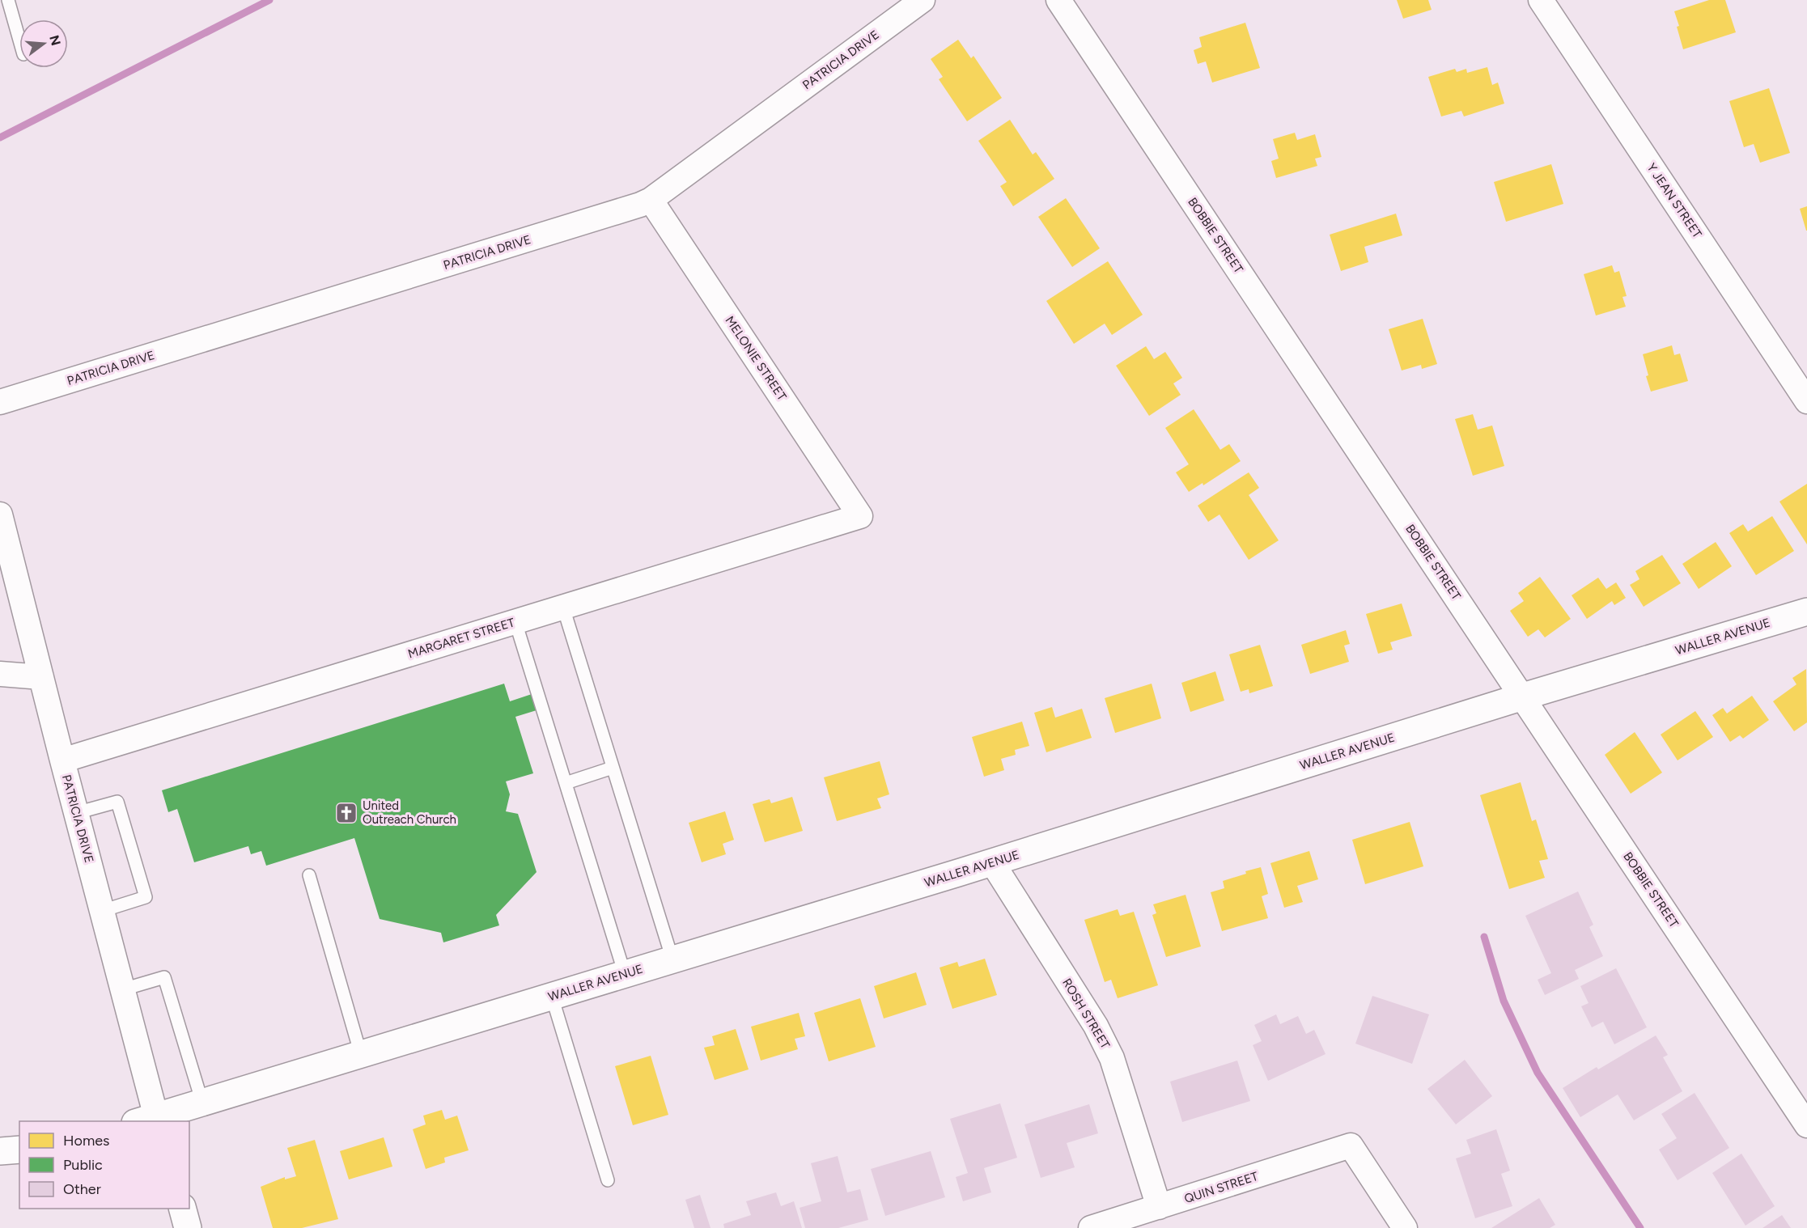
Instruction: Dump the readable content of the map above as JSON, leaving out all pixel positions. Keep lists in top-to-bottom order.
{
  "streets": {
    "street": [
      "PATRICIA DRIVE",
      "Y JEAN STREET",
      "BOBBIE STREET",
      "MELONIE STREET",
      "WALLER AVENUE",
      "MARGARET STREET",
      "ROSH STREET",
      "QUIN STREET"
    ]
  },
  "crossings": [
    ["PATRICIA DRIVE", "MELONIE STREET"],
    ["PATRICIA DRIVE", "WALLER AVENUE"],
    ["PATRICIA DRIVE", "MARGARET STREET"],
    ["BOBBIE STREET", "WALLER AVENUE"],
    ["MELONIE STREET", "MARGARET STREET"],
    ["WALLER AVENUE", "ROSH STREET"],
    ["ROSH STREET", "QUIN STREET"]
  ],
  "places": {
    "church": ["United Outreach Church"]
  },
  "legend": ["Homes", "Public", "Other"],
  "north": "right"
}
